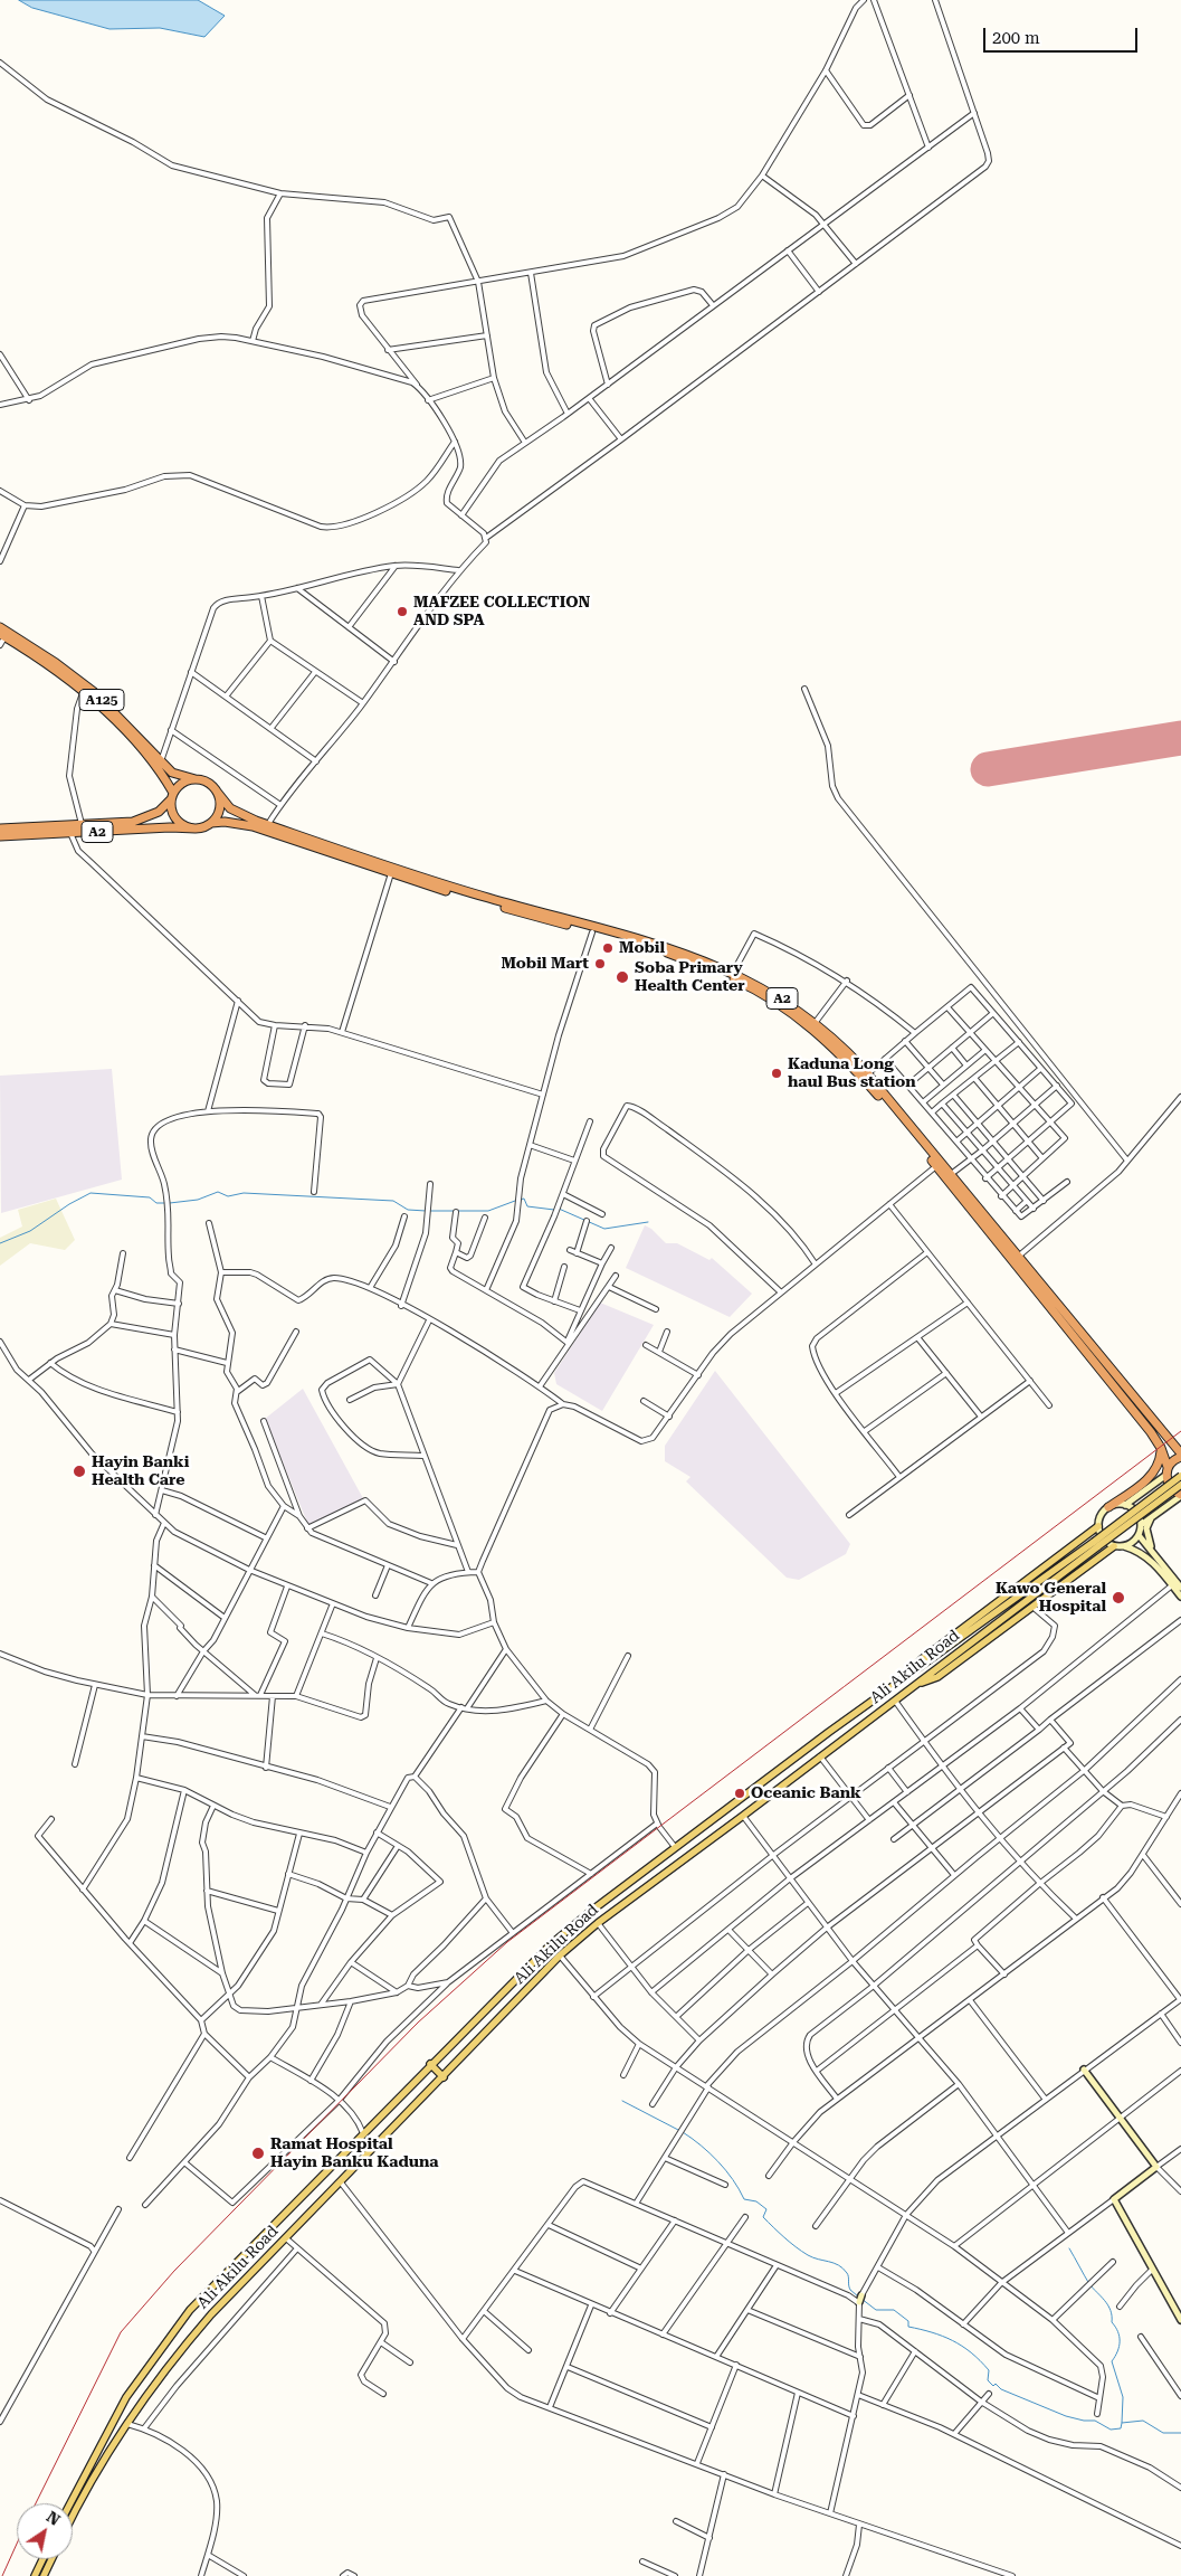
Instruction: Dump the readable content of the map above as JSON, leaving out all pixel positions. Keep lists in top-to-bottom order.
{
  "streets": {
    "highway": ["A125", "A2"],
    "main road": ["Ali Akilu Road"]
  },
  "crossings": [
    ["A125", "A2"]
  ],
  "places": [
    "MAFZEE COLLECTION AND SPA",
    "Mobil",
    "Mobil Mart",
    "Soba Primary Health Center",
    "Kaduna Long haul Bus station",
    "Hayin Banki Health Care",
    "Kawo General Hospital",
    "Oceanic Bank",
    "Ramat Hospital Hayin Banku Kaduna"
  ],
  "scale_bar": "200 m",
  "north": "top right"
}
